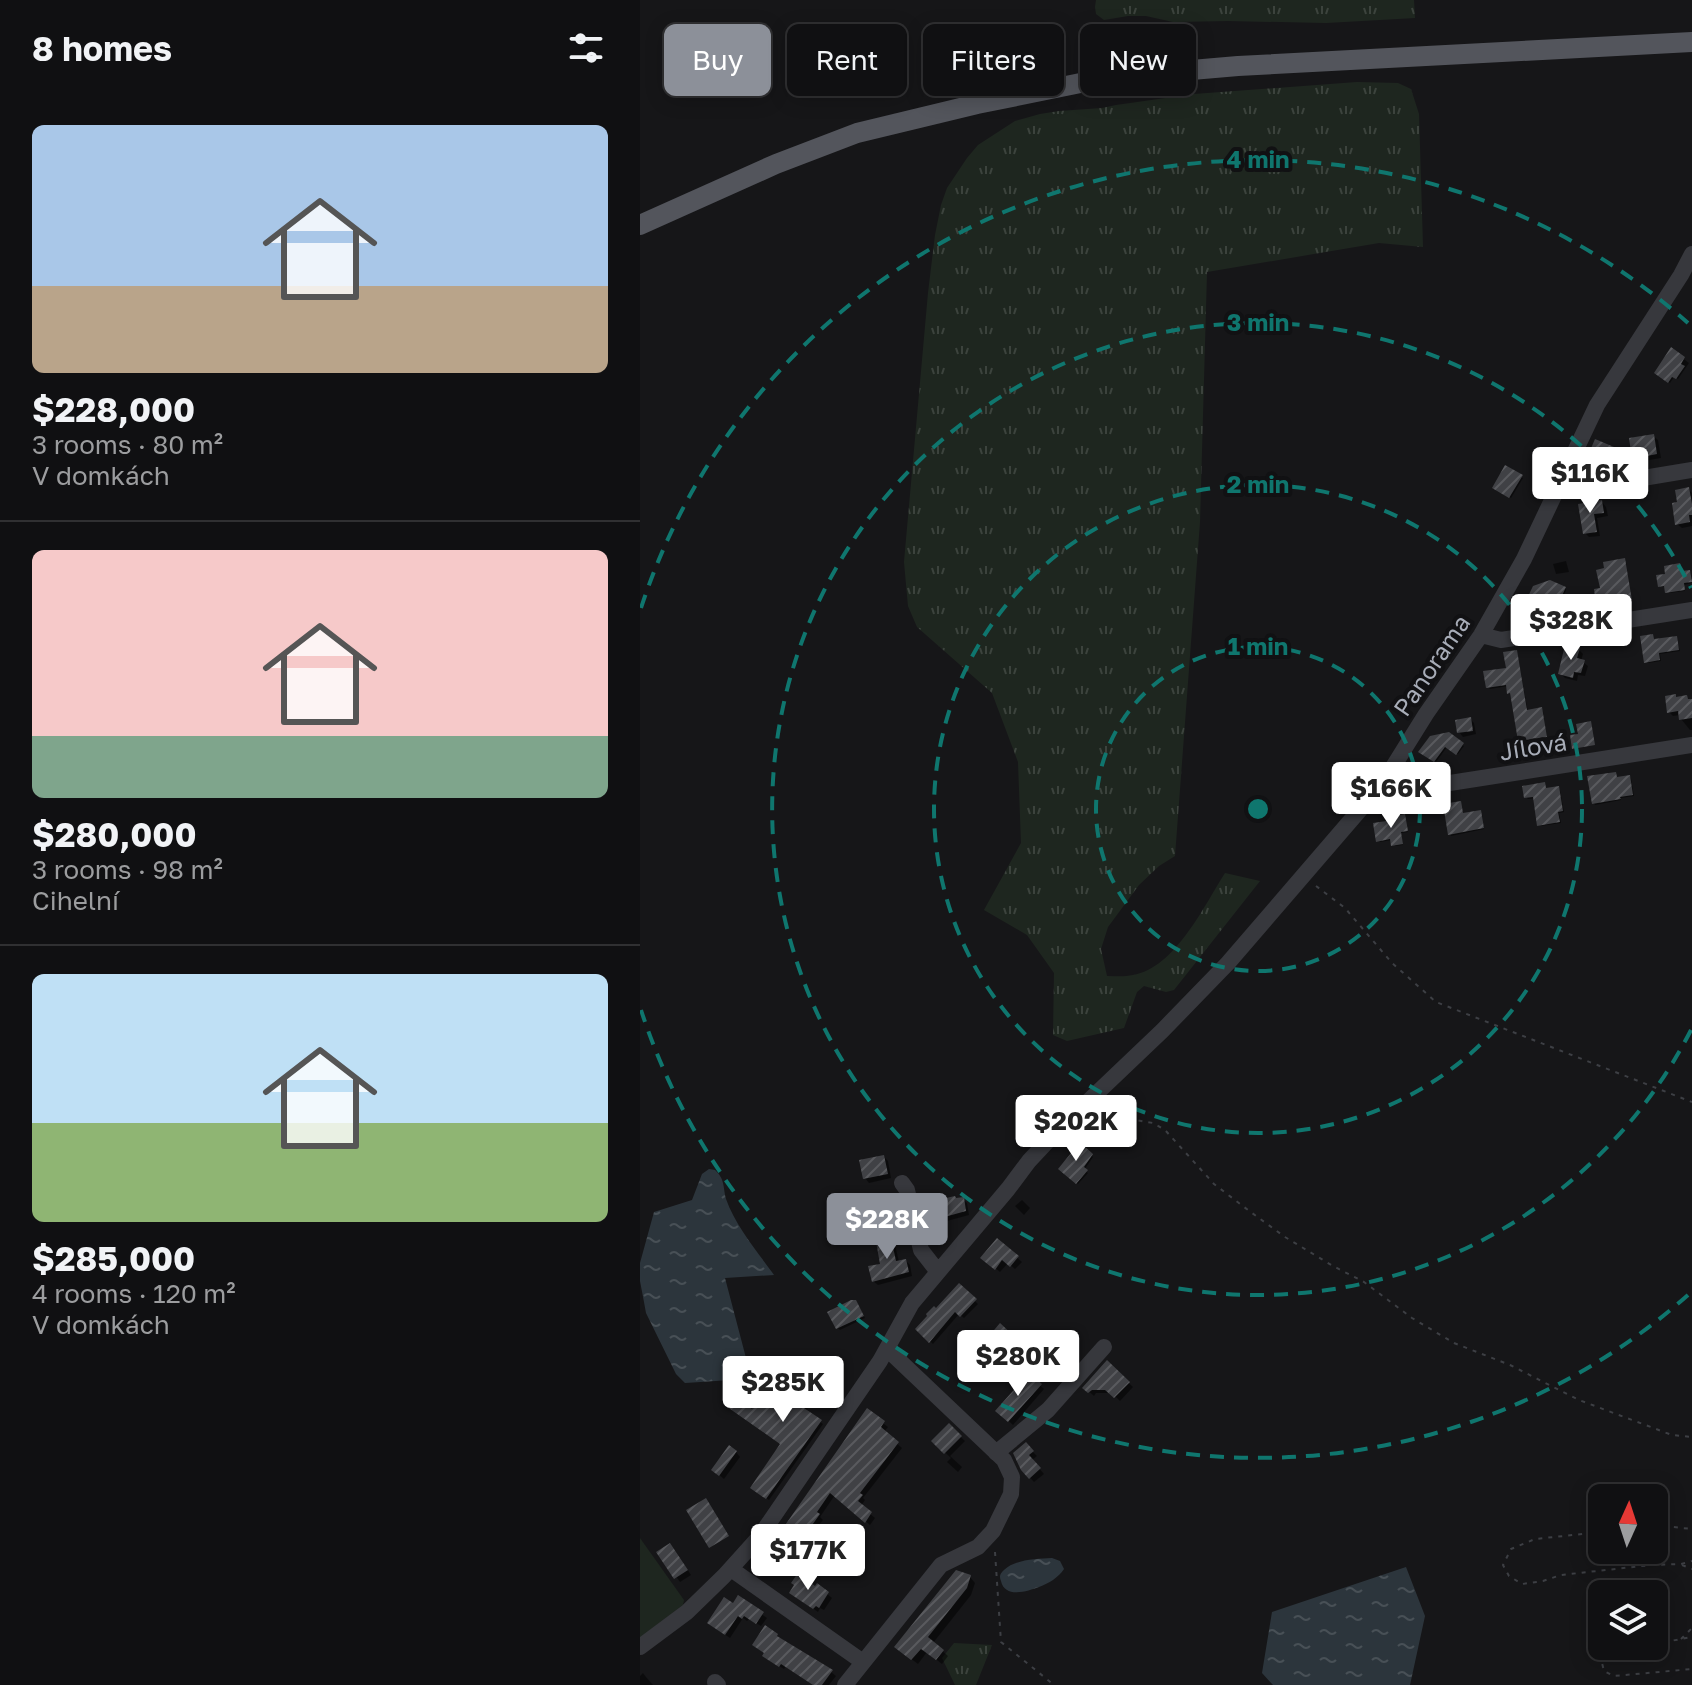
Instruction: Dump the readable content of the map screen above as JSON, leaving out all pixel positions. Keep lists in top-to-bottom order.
{
  "streets": {
    "street": ["Panorama", "Jílová"]
  },
  "crossings": [
    ["Panorama", "Jílová"]
  ],
  "north": "top",
  "page": {
    "heading": "8 homes",
    "chip": [
      "Buy",
      "Rent",
      "Filters",
      "New"
    ],
    "list": [
      {
        "name": "$228,000",
        "note": "3 rooms · 80 m² · V domkách"
      },
      {
        "name": "$280,000",
        "note": "3 rooms · 98 m² · Cihelní"
      },
      {
        "name": "$285,000",
        "note": "4 rooms · 120 m² · V domkách"
      }
    ],
    "price": [
      "$116K",
      "$328K",
      "$166K",
      "$202K",
      "$228K",
      "$280K",
      "$285K",
      "$177K"
    ]
  },
  "rings": [
    "4 min",
    "3 min",
    "2 min",
    "1 min"
  ]
}
